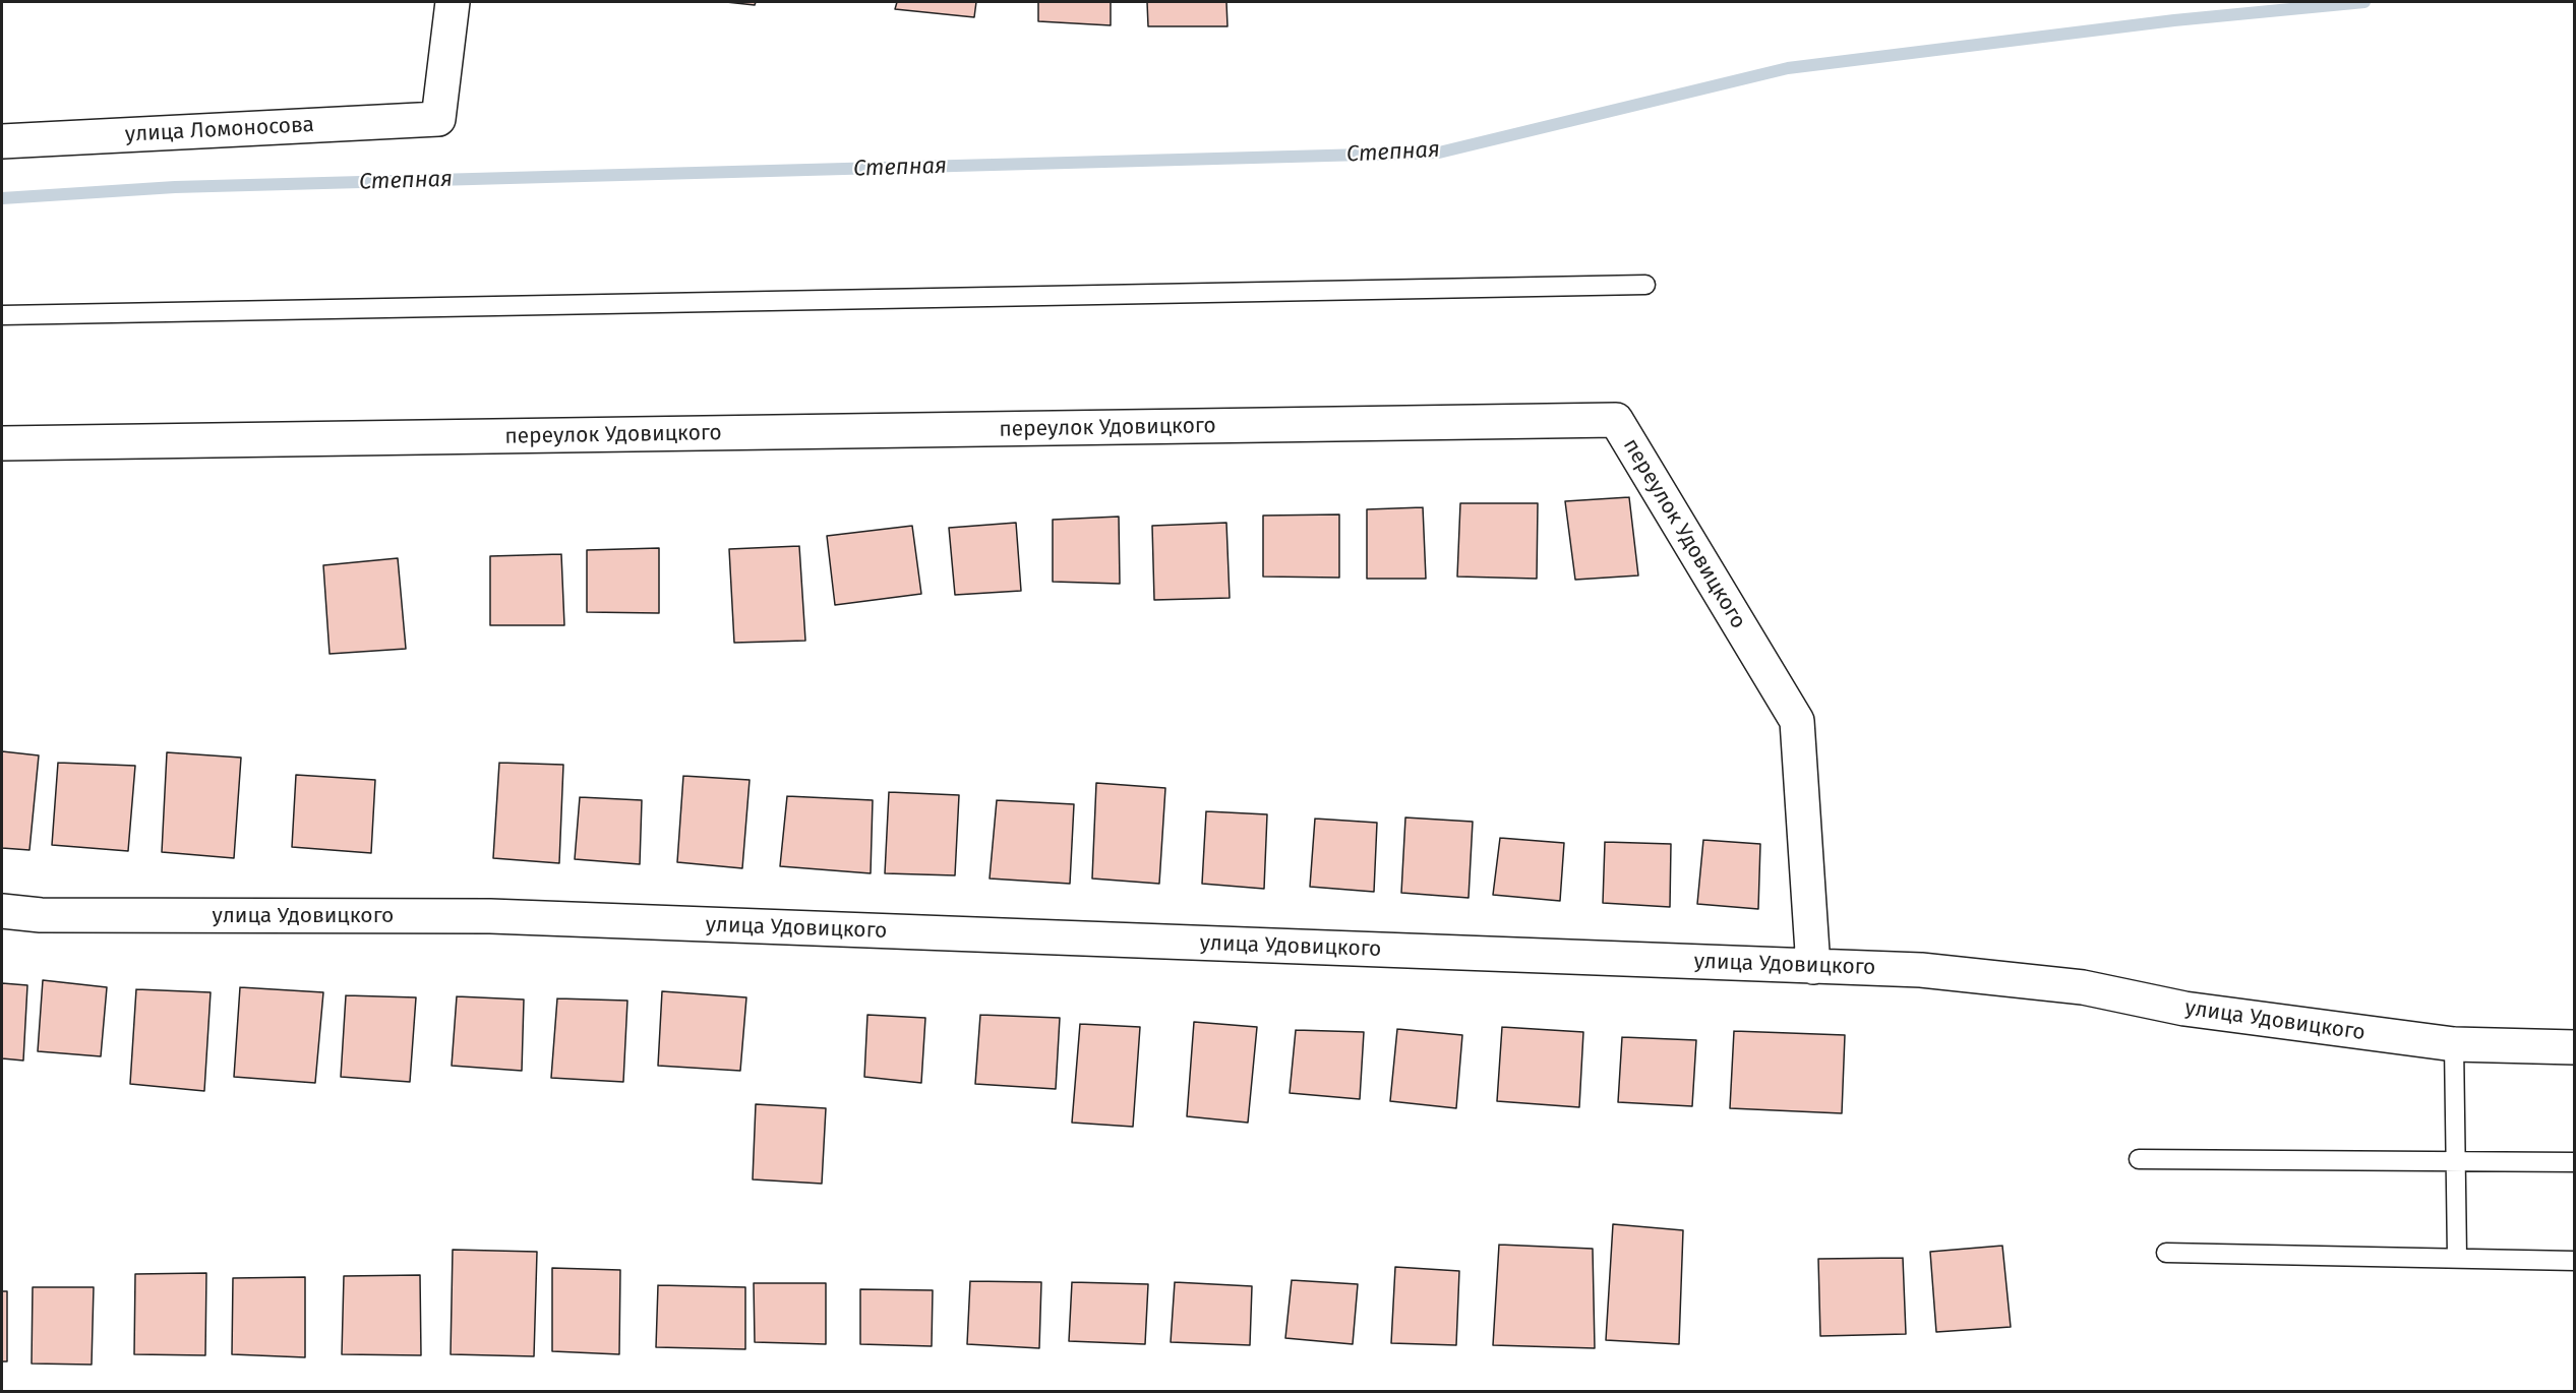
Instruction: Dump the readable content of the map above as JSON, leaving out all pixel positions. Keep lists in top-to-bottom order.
{
  "streets": {
    "street": ["улица Ломоносова", "переулок Удовицкого", "улица Удовицкого"]
  },
  "crossings": [
    ["переулок Удовицкого", "улица Удовицкого"]
  ],
  "water": ["Степная"]
}
